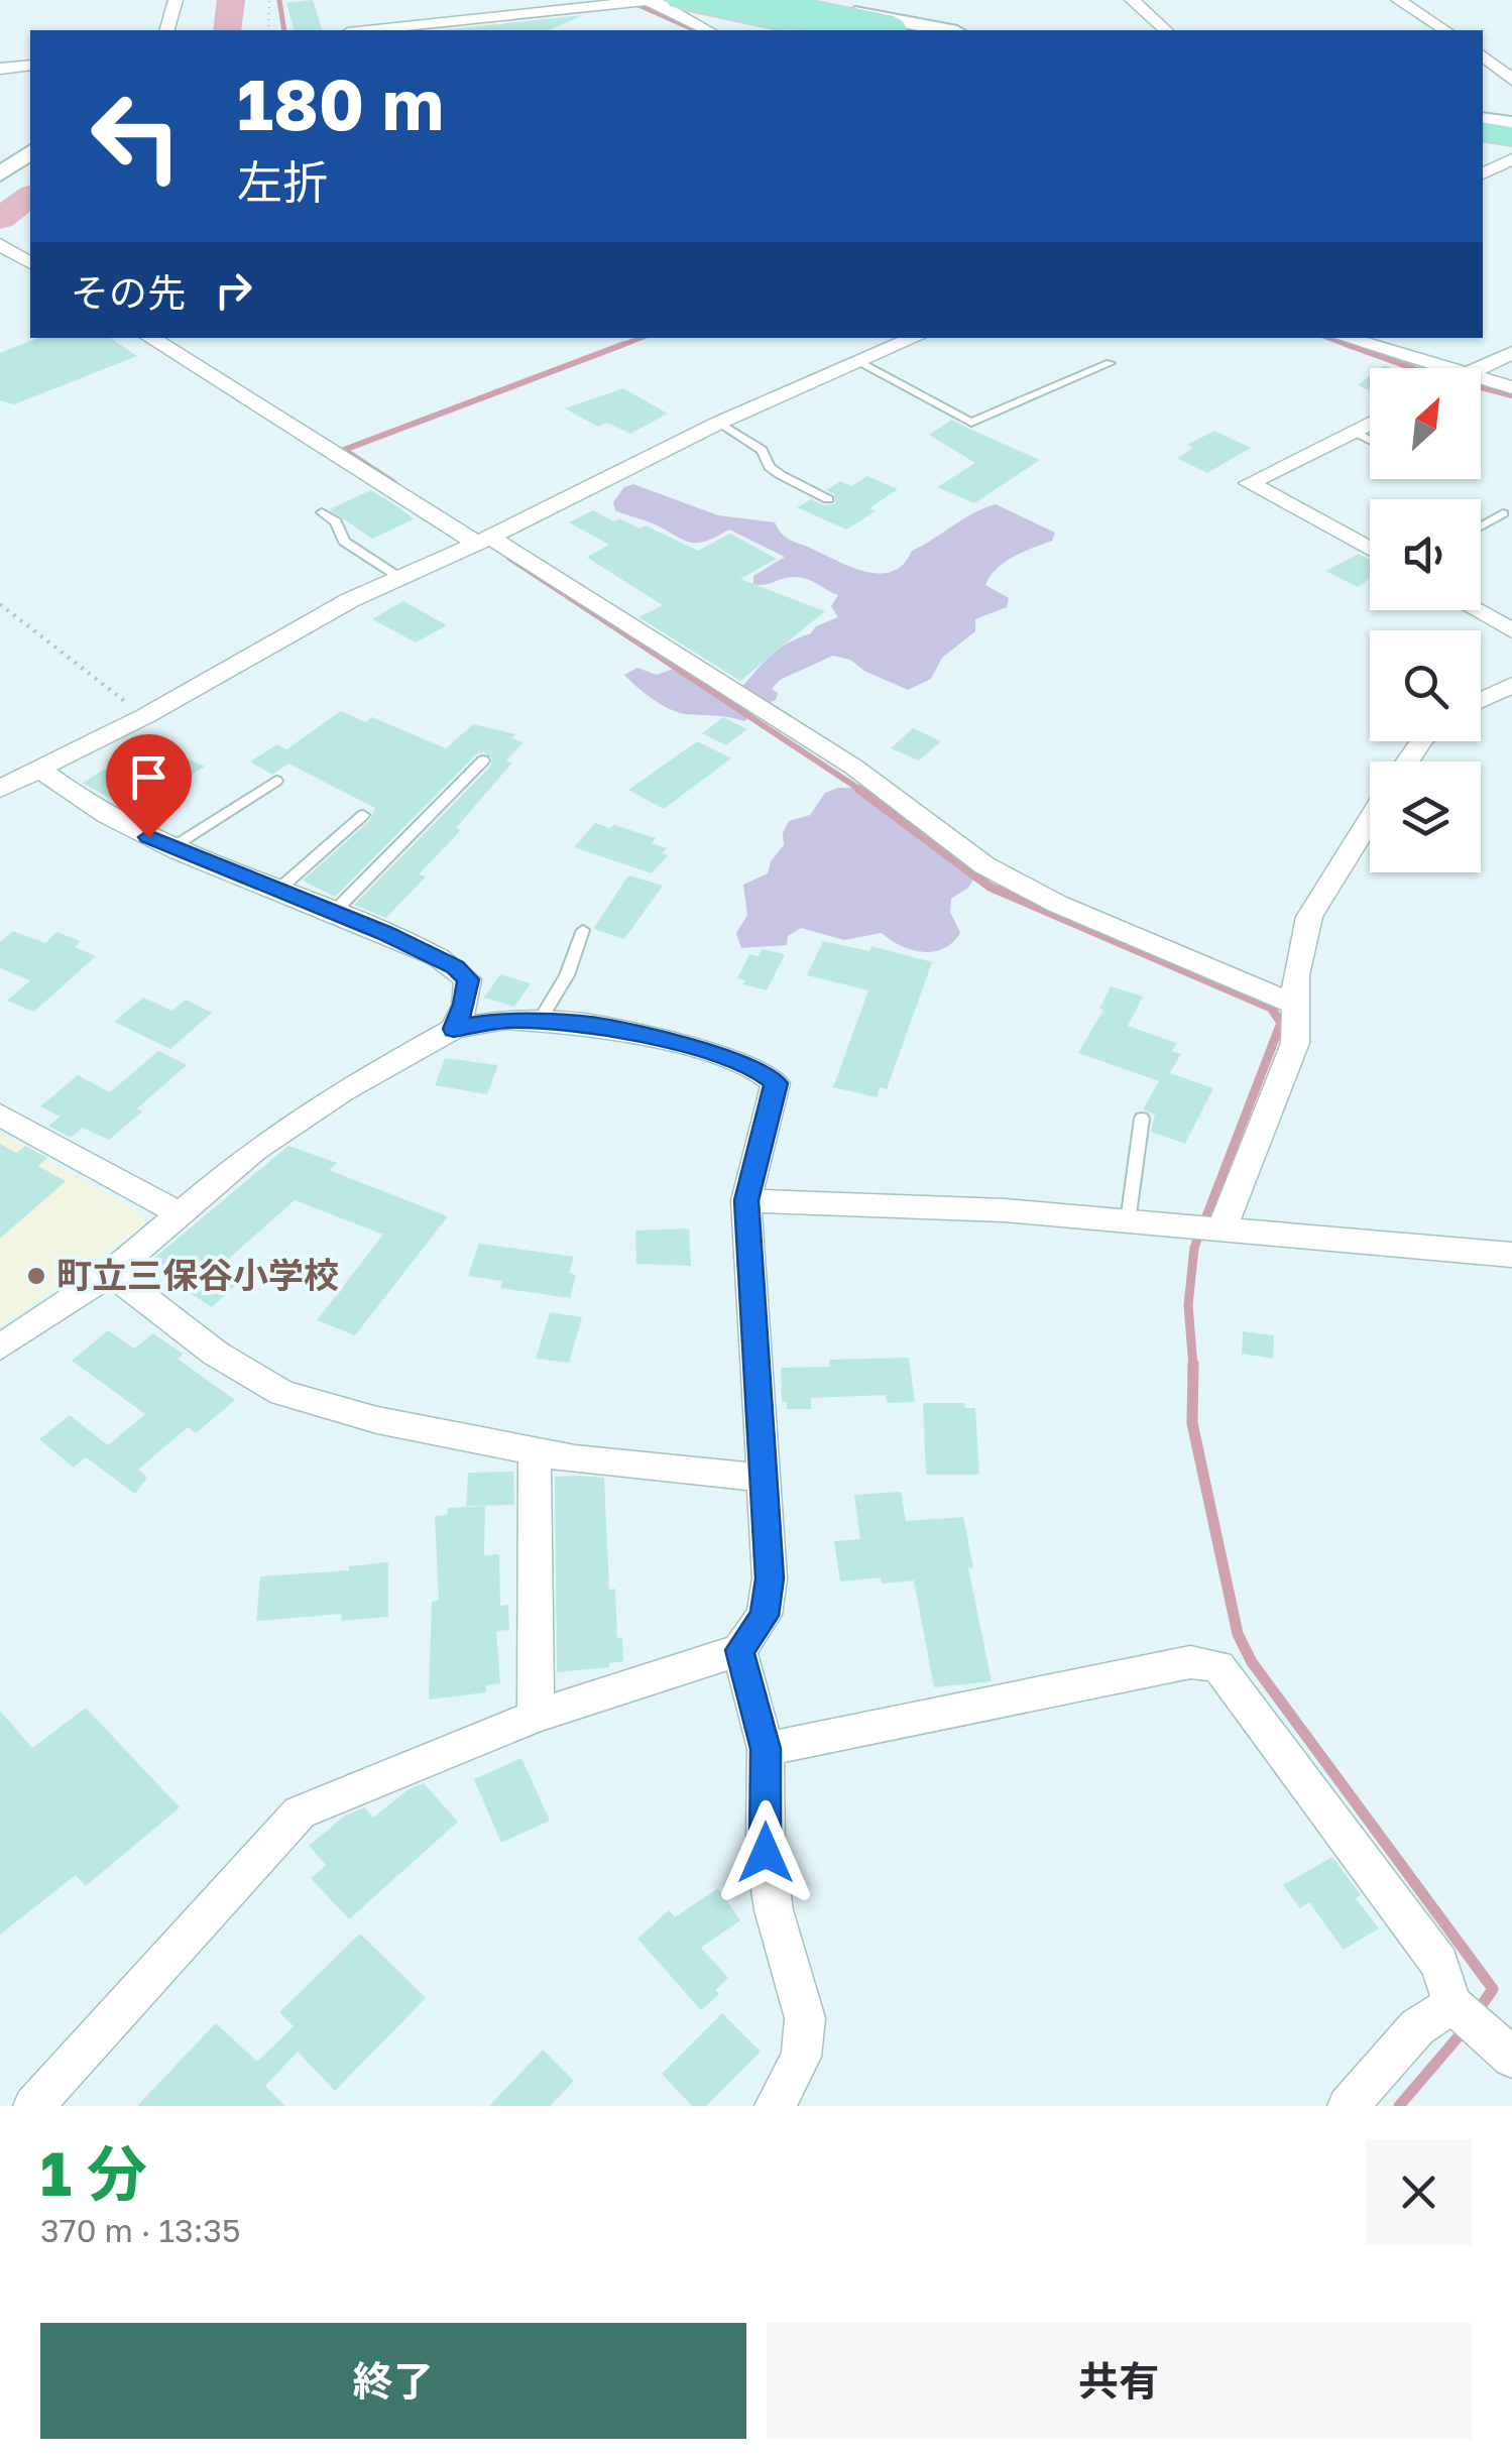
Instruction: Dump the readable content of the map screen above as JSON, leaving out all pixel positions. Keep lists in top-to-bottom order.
{
  "places": ["町立三保谷小学校"],
  "north": "top right",
  "page": {
    "turn": ["180 m", "左折"],
    "then": "その先",
    "heading": ["1 分", "370 m · 13:35"],
    "buttons": ["終了", "共有"]
  }
}
